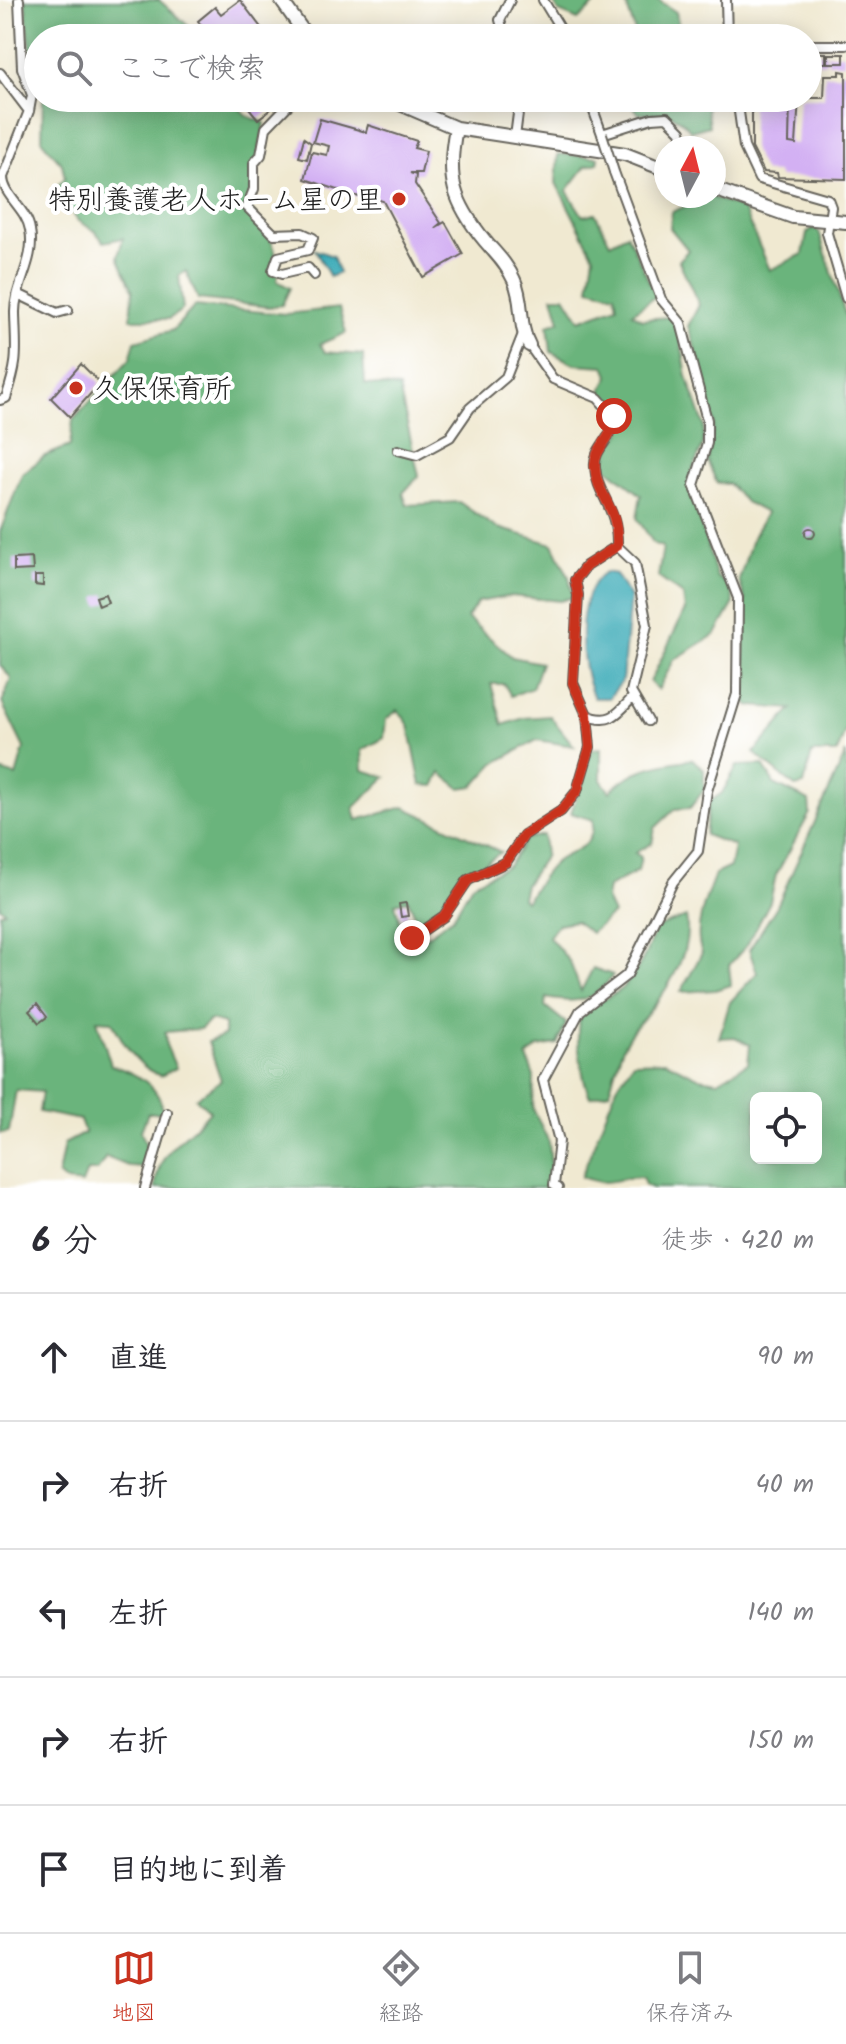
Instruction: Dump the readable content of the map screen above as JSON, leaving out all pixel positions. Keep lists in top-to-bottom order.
{
  "places": ["特別養護老人ホーム星の里", "久保保育所"],
  "north": "top",
  "page": {
    "search": "ここで検索",
    "heading": ["6 分", "徒歩 · 420 m"],
    "list": [
      ["直進", "90 m"],
      ["右折", "40 m"],
      ["左折", "140 m"],
      ["右折", "150 m"],
      "目的地に到着"
    ],
    "nav": ["地図", "経路", "保存済み"]
  }
}
